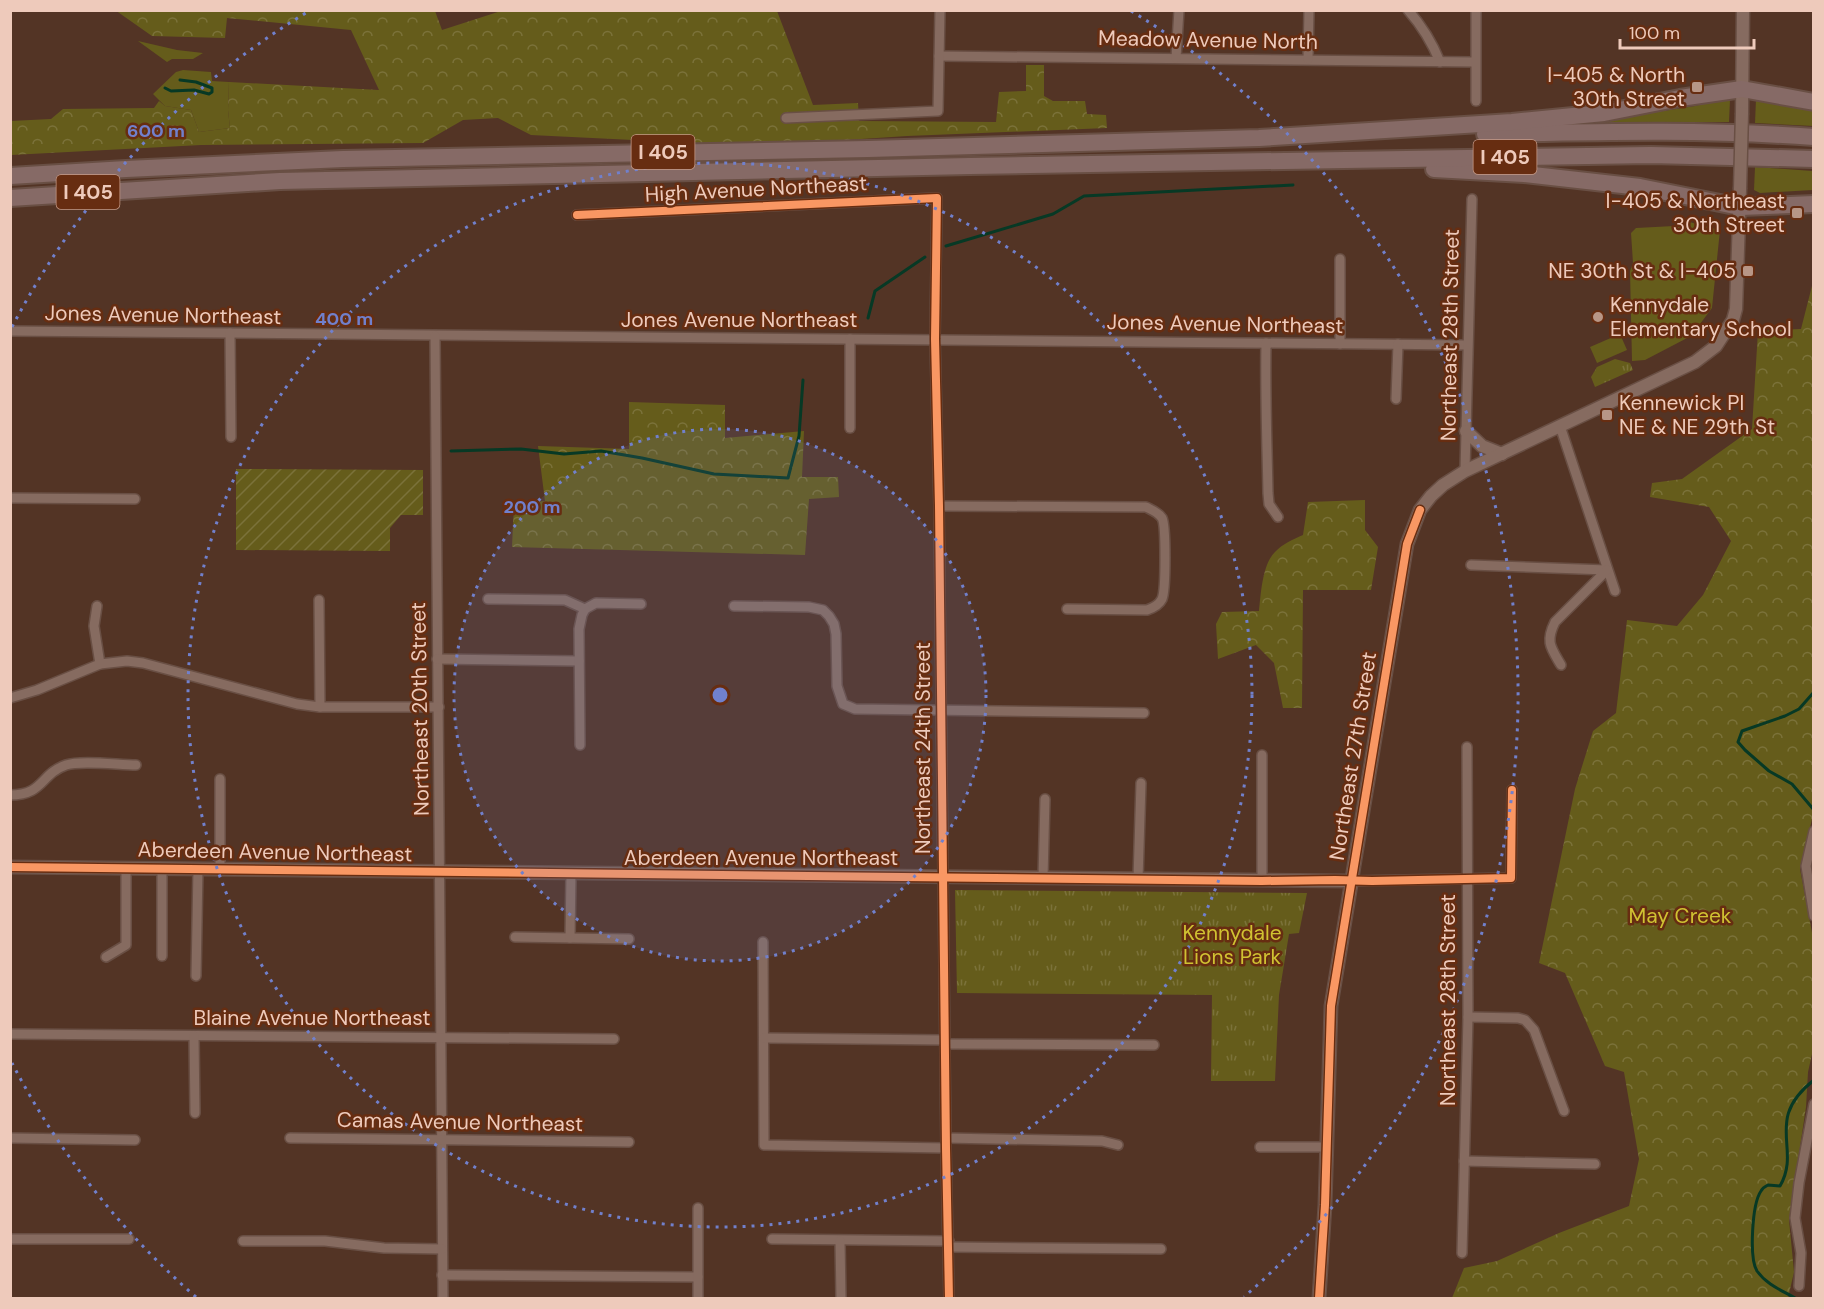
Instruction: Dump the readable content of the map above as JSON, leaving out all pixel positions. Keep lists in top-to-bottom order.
{
  "streets": {
    "highway": ["I 405"],
    "street": [
      "Meadow Avenue North",
      "High Avenue Northeast",
      "Jones Avenue Northeast",
      "Northeast 28th Street",
      "Northeast 20th Street",
      "Northeast 24th Street",
      "Northeast 27th Street",
      "Aberdeen Avenue Northeast",
      "Blaine Avenue Northeast",
      "Camas Avenue Northeast"
    ]
  },
  "crossings": [
    ["High Avenue Northeast", "Northeast 24th Street"],
    ["Jones Avenue Northeast", "Northeast 28th Street"],
    ["Jones Avenue Northeast", "Northeast 20th Street"],
    ["Jones Avenue Northeast", "Northeast 24th Street"],
    ["Northeast 28th Street", "Northeast 27th Street"],
    ["Northeast 28th Street", "Aberdeen Avenue Northeast"],
    ["Northeast 20th Street", "Aberdeen Avenue Northeast"],
    ["Northeast 20th Street", "Blaine Avenue Northeast"],
    ["Northeast 20th Street", "Camas Avenue Northeast"],
    ["Northeast 24th Street", "Aberdeen Avenue Northeast"],
    ["Northeast 27th Street", "Aberdeen Avenue Northeast"]
  ],
  "parks": ["May Creek", "Kennydale Lions Park"],
  "places": {
    "transit": [
      "I-405 & North 30th Street",
      "I-405 & Northeast 30th Street",
      "NE 30th St & I-405",
      "Kennewick Pl NE & NE 29th St"
    ],
    "other": ["Kennydale Elementary School"]
  },
  "scale_bar": "100 m",
  "rings": ["600 m", "400 m", "200 m"]
}
